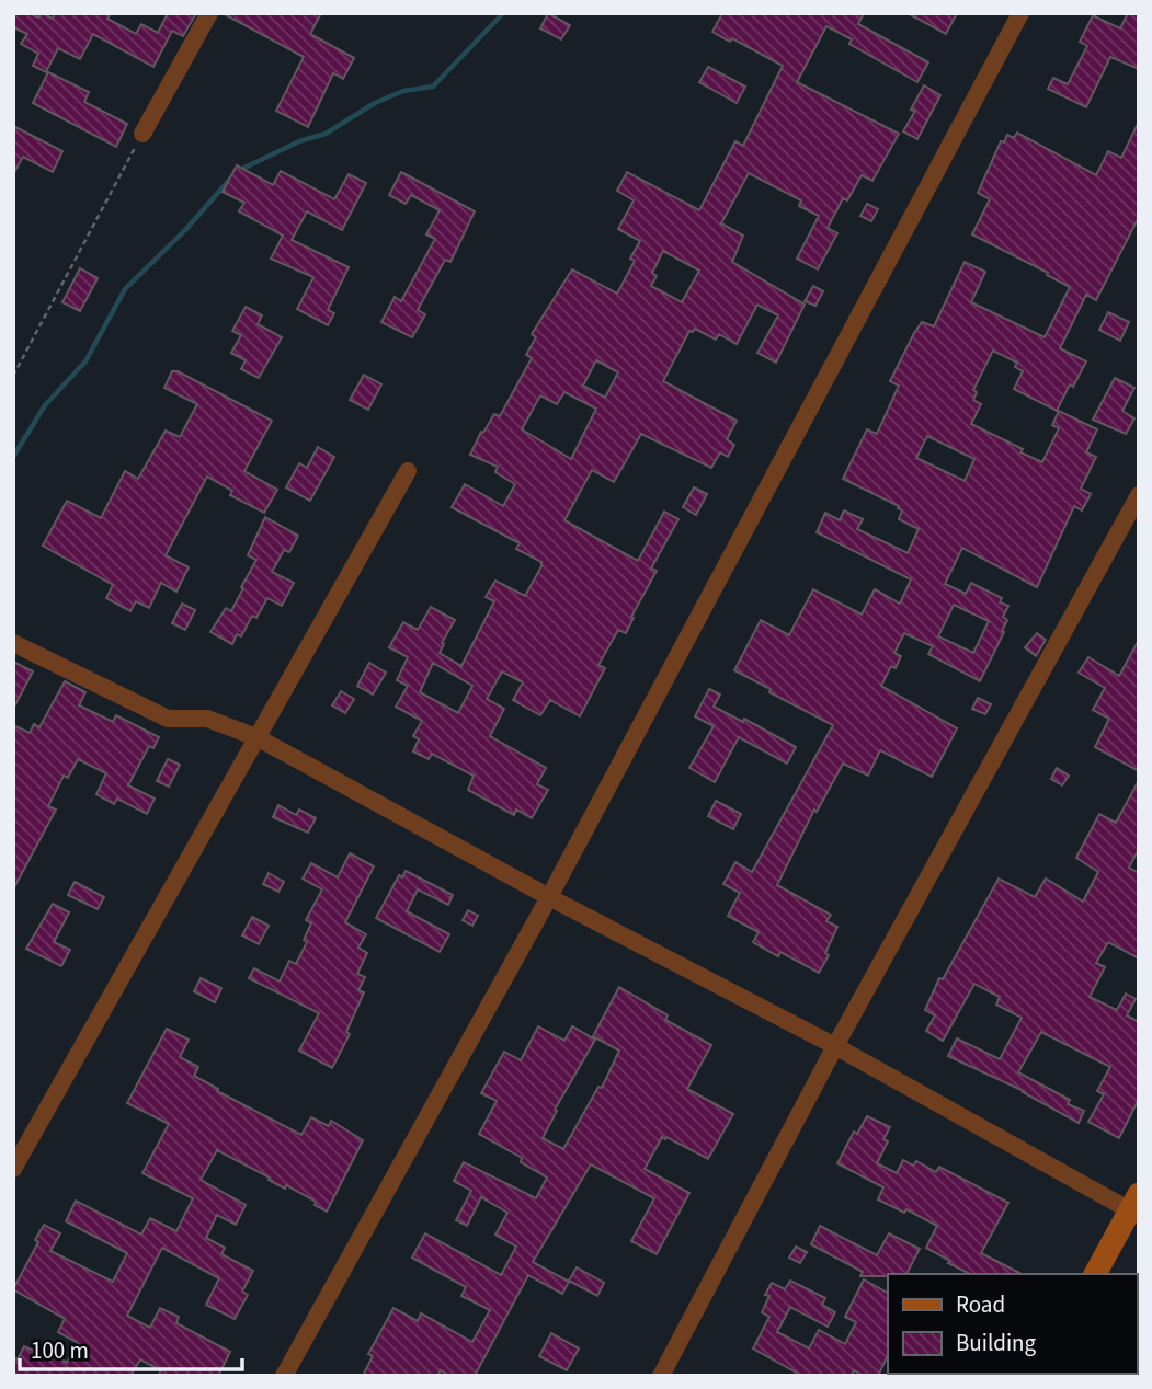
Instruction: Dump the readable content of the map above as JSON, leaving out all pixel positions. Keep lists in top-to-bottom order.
{
  "legend": ["Road", "Building"],
  "scale_bar": "100 m"
}
